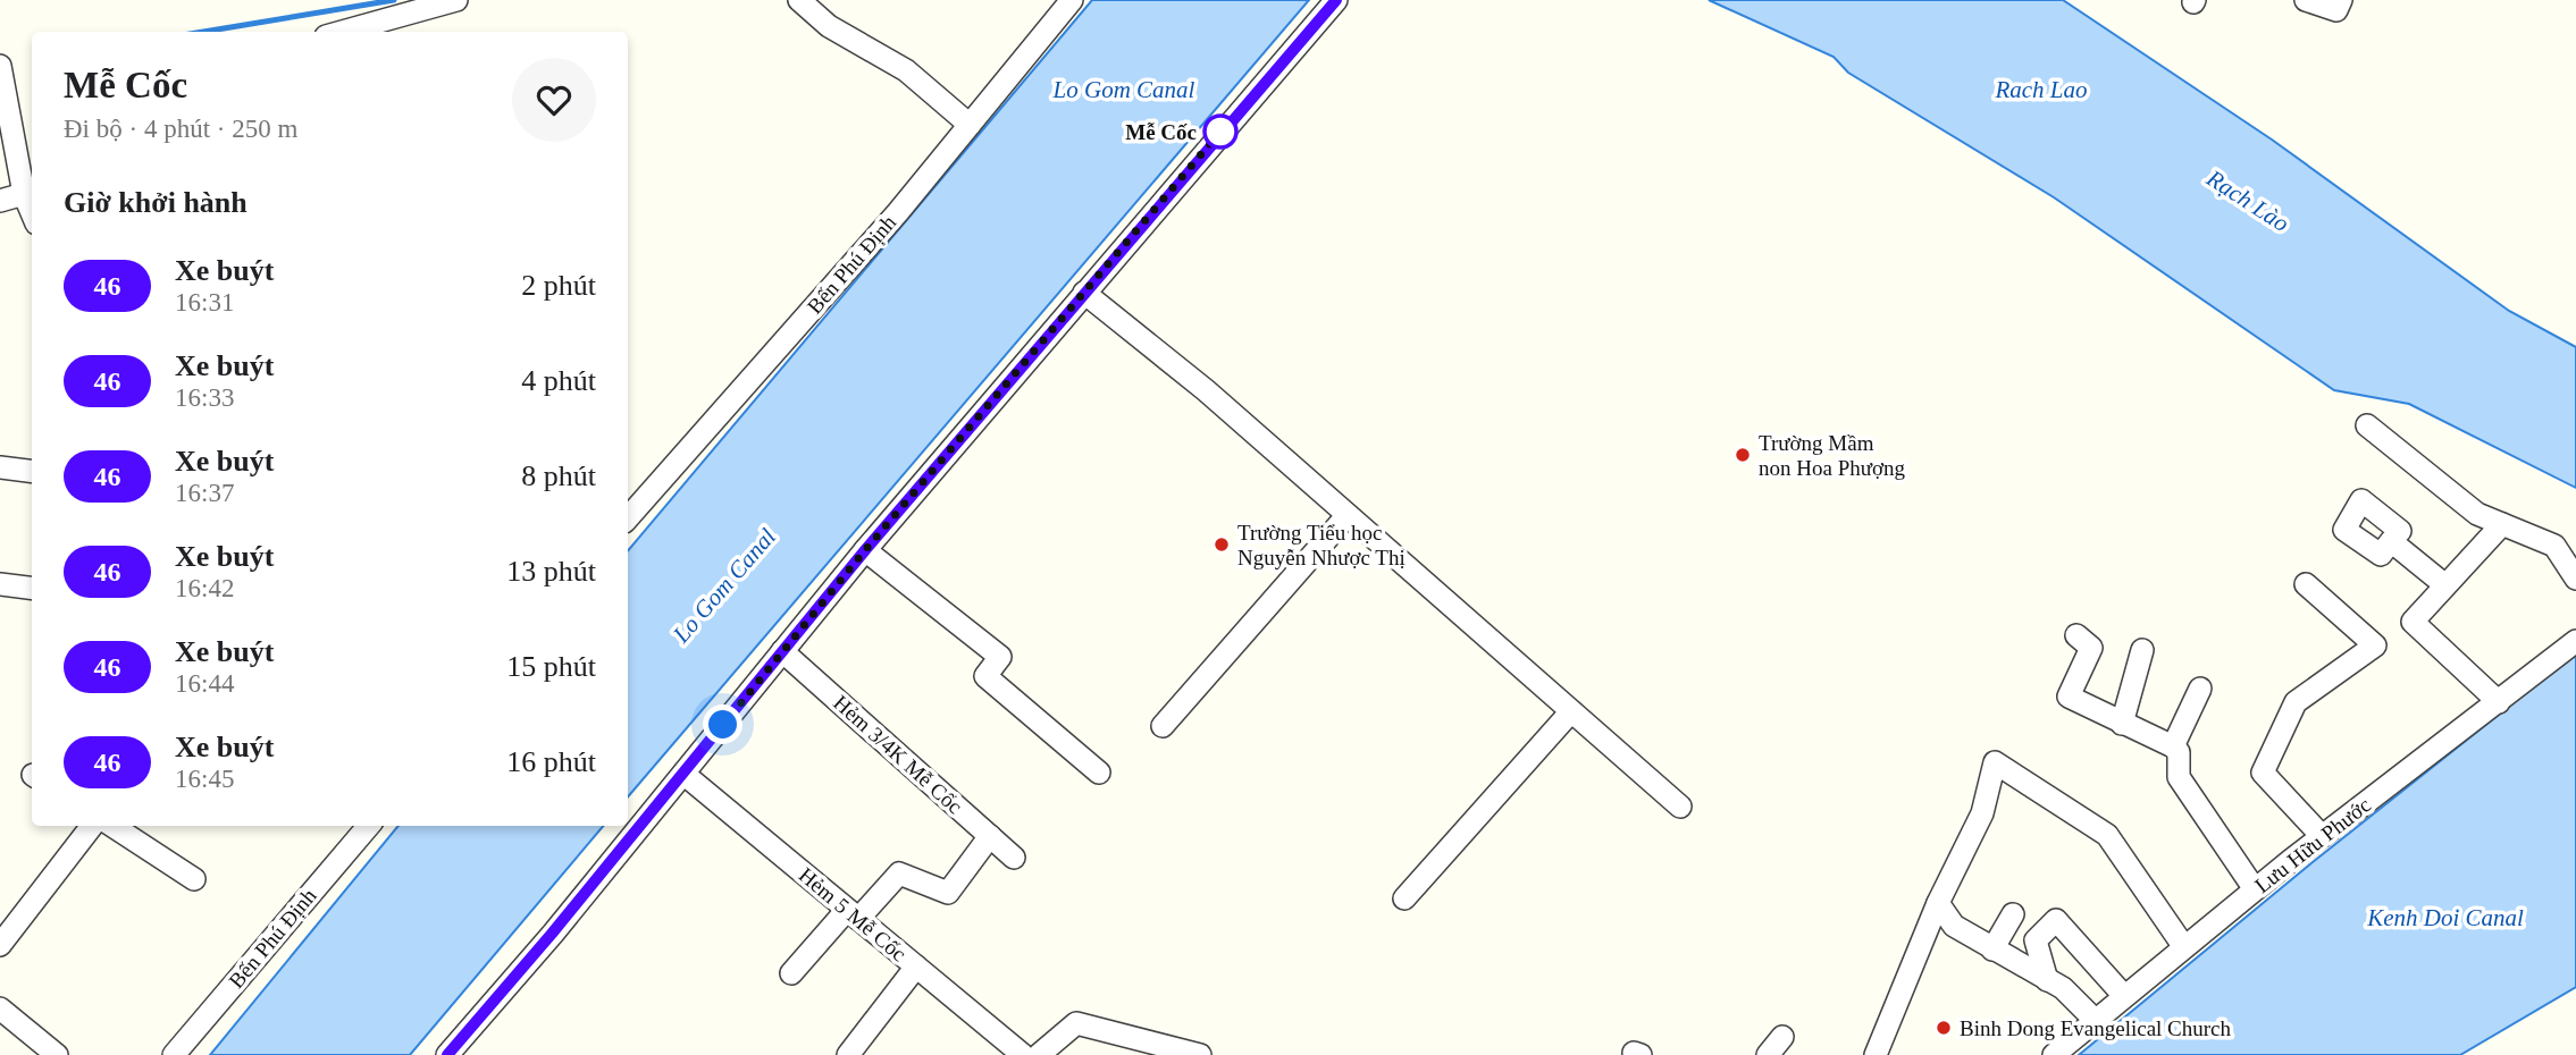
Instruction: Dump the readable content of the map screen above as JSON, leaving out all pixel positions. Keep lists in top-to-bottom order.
{
  "streets": {
    "street": [
      "Bến Phú Định",
      "Hẻm 3/4K Mễ Cốc",
      "Lưu Hữu Phước",
      "Hẻm 5 Mễ Cốc"
    ]
  },
  "water": [
    "Lo Gom Canal",
    "Rach Lao",
    "Rạch Lào",
    "Kenh Doi Canal"
  ],
  "places": [
    "Mễ Cốc",
    "Trường Mầm non Hoa Phượng",
    "Trường Tiểu học Nguyễn Nhược Thị",
    "Binh Dong Evangelical Church"
  ],
  "lines": ["bus line 46"],
  "page": {
    "heading": [
      ["Mễ Cốc", "Đi bộ · 4 phút · 250 m"],
      "Giờ khởi hành"
    ],
    "list": [
      {
        "mark": "46",
        "name": "Xe buýt",
        "note": "16:31",
        "value": "2 phút"
      },
      {
        "mark": "46",
        "name": "Xe buýt",
        "note": "16:33",
        "value": "4 phút"
      },
      {
        "mark": "46",
        "name": "Xe buýt",
        "note": "16:37",
        "value": "8 phút"
      },
      {
        "mark": "46",
        "name": "Xe buýt",
        "note": "16:42",
        "value": "13 phút"
      },
      {
        "mark": "46",
        "name": "Xe buýt",
        "note": "16:44",
        "value": "15 phút"
      },
      {
        "mark": "46",
        "name": "Xe buýt",
        "note": "16:45",
        "value": "16 phút"
      }
    ]
  }
}
